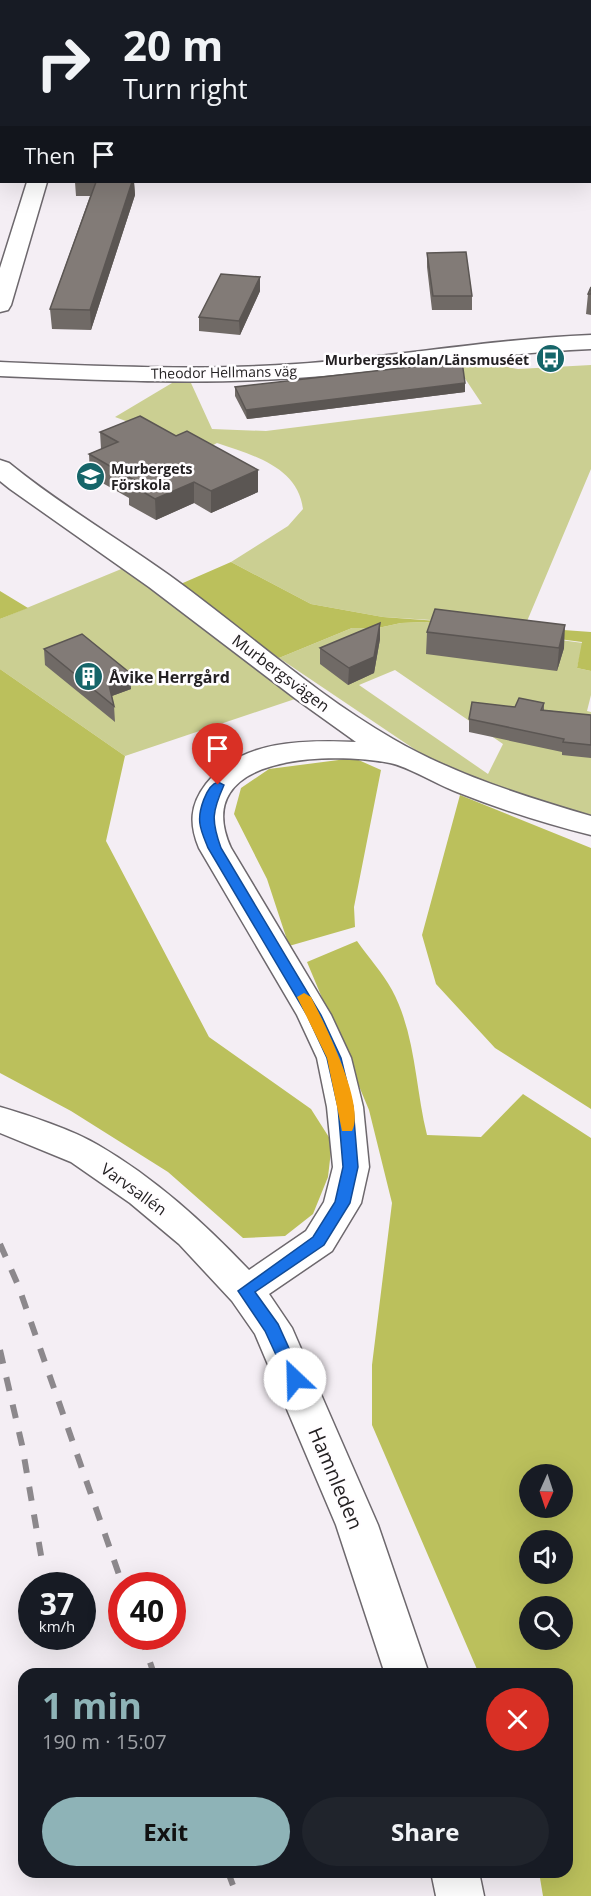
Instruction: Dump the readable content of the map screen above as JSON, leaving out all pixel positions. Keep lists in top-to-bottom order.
{
  "streets": {
    "street": [
      "Theodor Hellmans väg",
      "Murbergsvägen",
      "Varvsallén",
      "Hamnleden"
    ]
  },
  "crossings": [
    ["Varvsallén", "Hamnleden"]
  ],
  "places": {
    "bus stop": ["Murbergsskolan/Länsmuséet"],
    "school or university": ["Murbergets Förskola"],
    "building": ["Åvike Herrgård"]
  },
  "north": "bottom",
  "page": {
    "turn": ["20 m", "Turn right"],
    "then": "Then",
    "speed": "37 km/h",
    "limit": "40",
    "heading": ["1 min", "190 m · 15:07"],
    "buttons": ["Exit", "Share"]
  }
}
